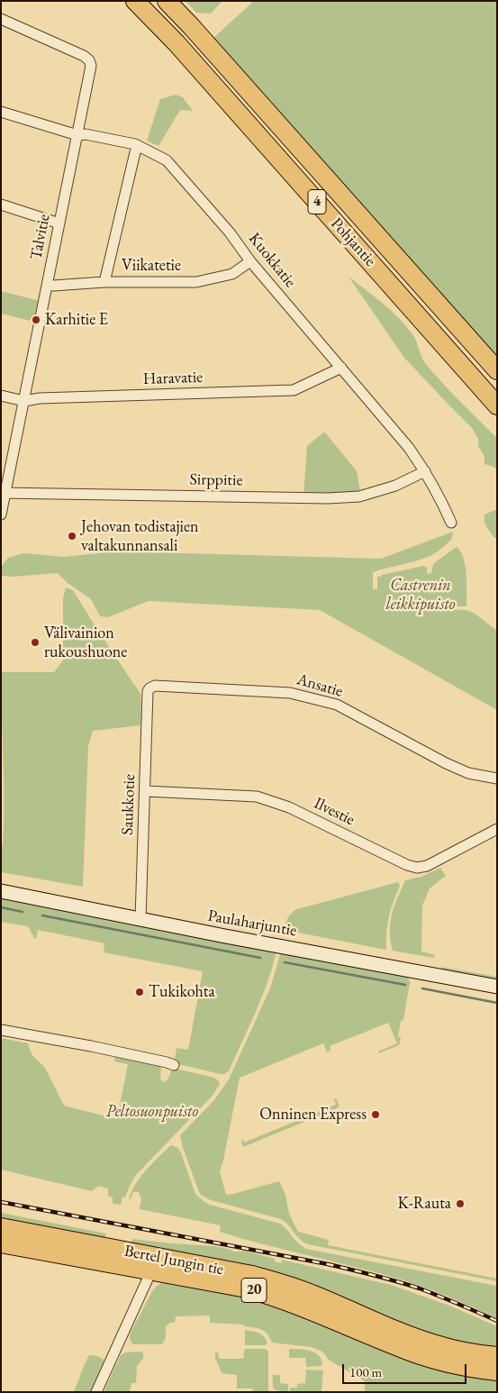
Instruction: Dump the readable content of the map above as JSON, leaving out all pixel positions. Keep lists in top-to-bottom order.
{
  "streets": {
    "highway": [
      "4",
      "Pohjantie",
      "Bertel Jungin tie",
      "20"
    ],
    "street": [
      "Talvitie",
      "Kuokkatie",
      "Viikatetie",
      "Haravatie",
      "Sirppitie",
      "Ansatie",
      "Saukkotie",
      "Ilvestie",
      "Paulaharjuntie"
    ]
  },
  "crossings": [
    ["Talvitie", "Kuokkatie"],
    ["Talvitie", "Viikatetie"],
    ["Talvitie", "Haravatie"],
    ["Talvitie", "Sirppitie"],
    ["Kuokkatie", "Viikatetie"],
    ["Kuokkatie", "Haravatie"],
    ["Kuokkatie", "Sirppitie"],
    ["Ansatie", "Saukkotie"],
    ["Saukkotie", "Ilvestie"],
    ["Saukkotie", "Paulaharjuntie"]
  ],
  "parks": ["Castrenin leikkipuisto", "Peltosuonpuisto"],
  "places": [
    "Karhitie E",
    "Jehovan todistajien valtakunnansali",
    "Välivainion rukoushuone",
    "Tukikohta",
    "Onninen Express",
    "K-Rauta"
  ],
  "scale_bar": "100 m"
}
